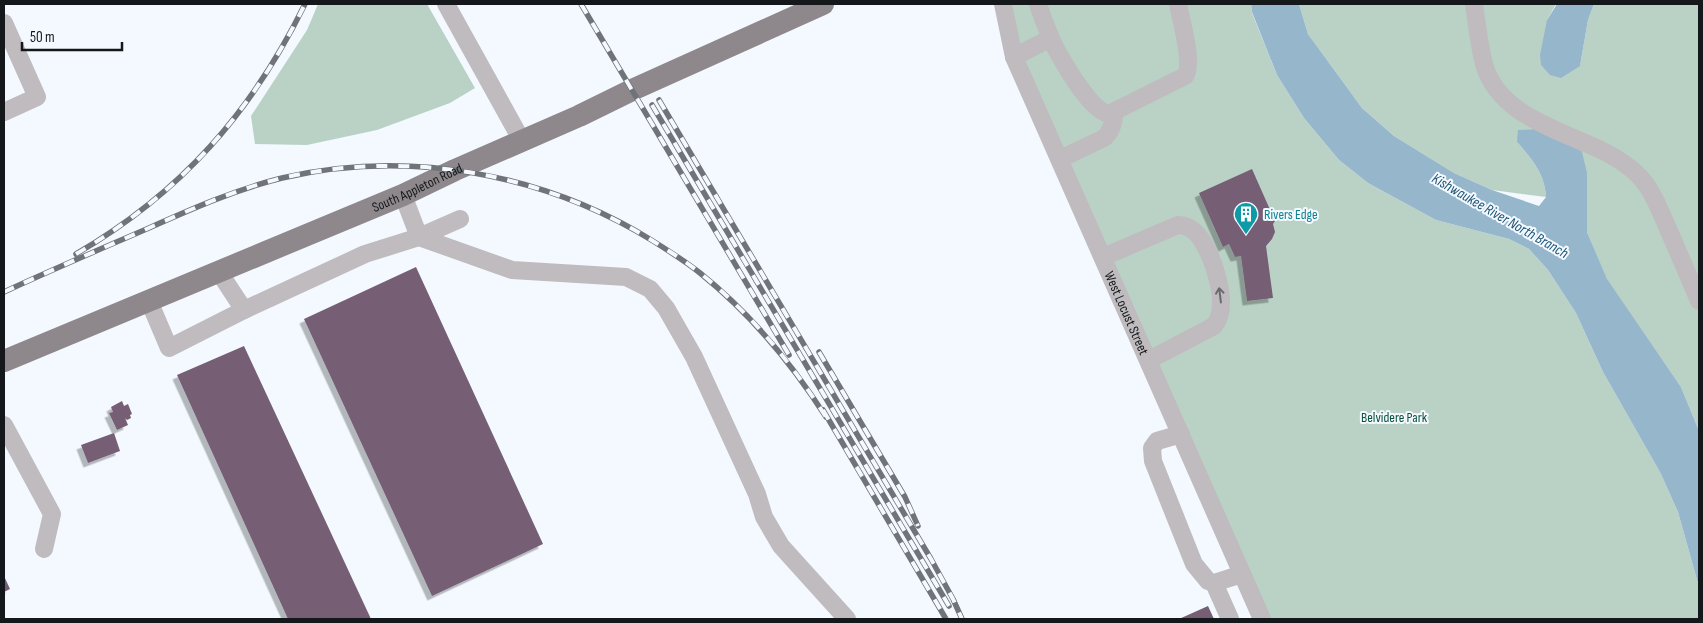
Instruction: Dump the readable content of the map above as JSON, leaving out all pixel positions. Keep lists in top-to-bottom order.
{
  "streets": {
    "main road": ["South Appleton Road"],
    "street": ["West Locust Street"]
  },
  "water": ["Kishwaukee River North Branch"],
  "parks": ["Belvidere Park"],
  "places": {
    "building": ["Rivers Edge"]
  },
  "scale_bar": "50 m"
}
